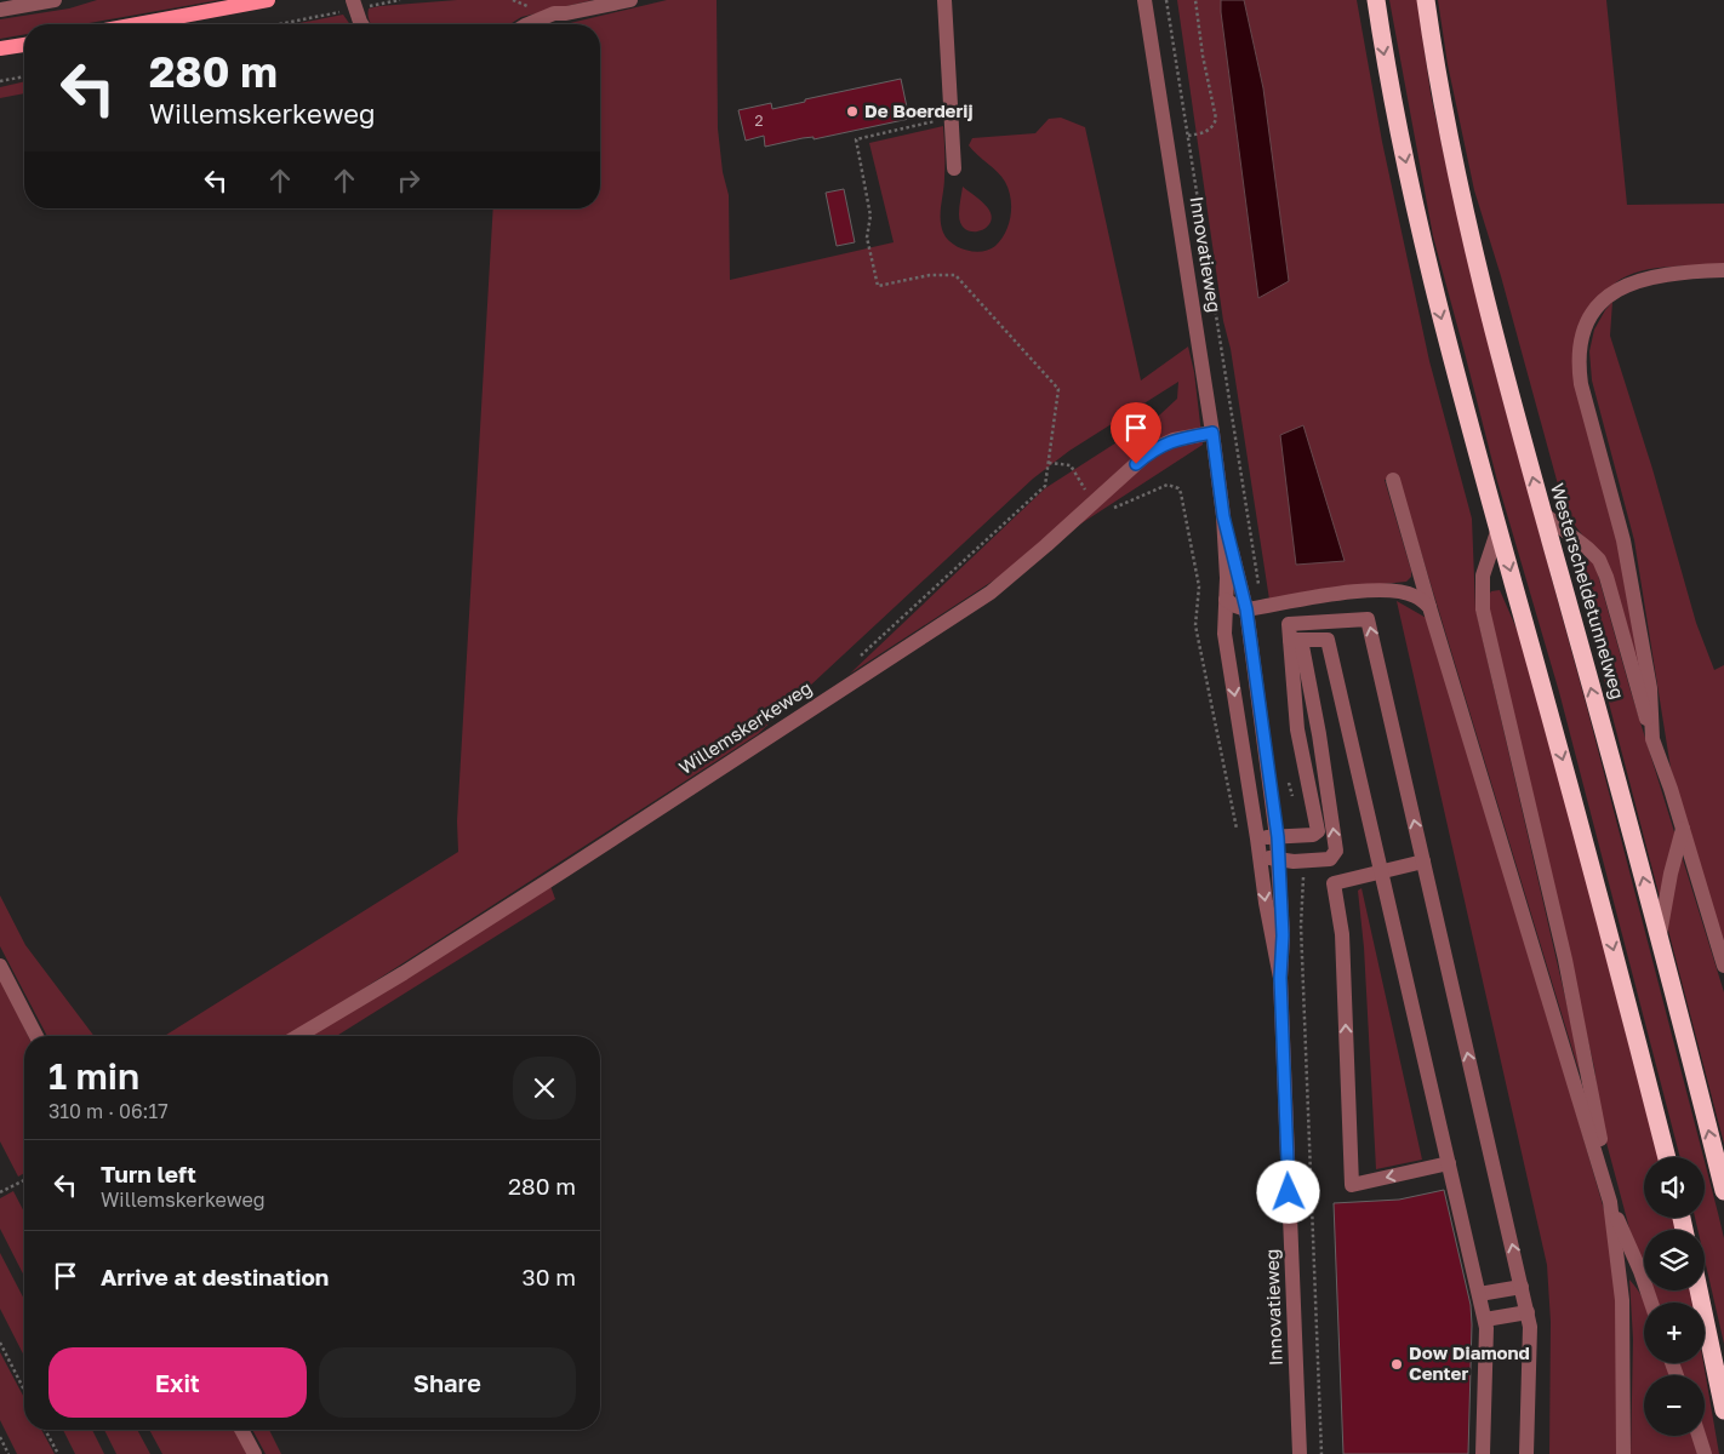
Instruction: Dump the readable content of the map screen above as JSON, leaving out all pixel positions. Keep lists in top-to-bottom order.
{
  "streets": {
    "highway": ["Westerscheldetunnelweg"],
    "street": ["Innovatieweg", "Willemskerkeweg"]
  },
  "crossings": [
    ["Innovatieweg", "Willemskerkeweg"]
  ],
  "places": ["De Boerderij", "Dow Diamond Center"],
  "house_numbers": ["2"],
  "page": {
    "turn": ["280 m", "Willemskerkeweg"],
    "heading": ["1 min", "310 m · 06:17"],
    "list": [
      {
        "name": "Turn left",
        "note": "Willemskerkeweg",
        "value": "280 m"
      },
      {
        "name": "Arrive at destination",
        "value": "30 m"
      }
    ],
    "map_buttons": ["+", "−"],
    "buttons": ["Exit", "Share"]
  }
}
